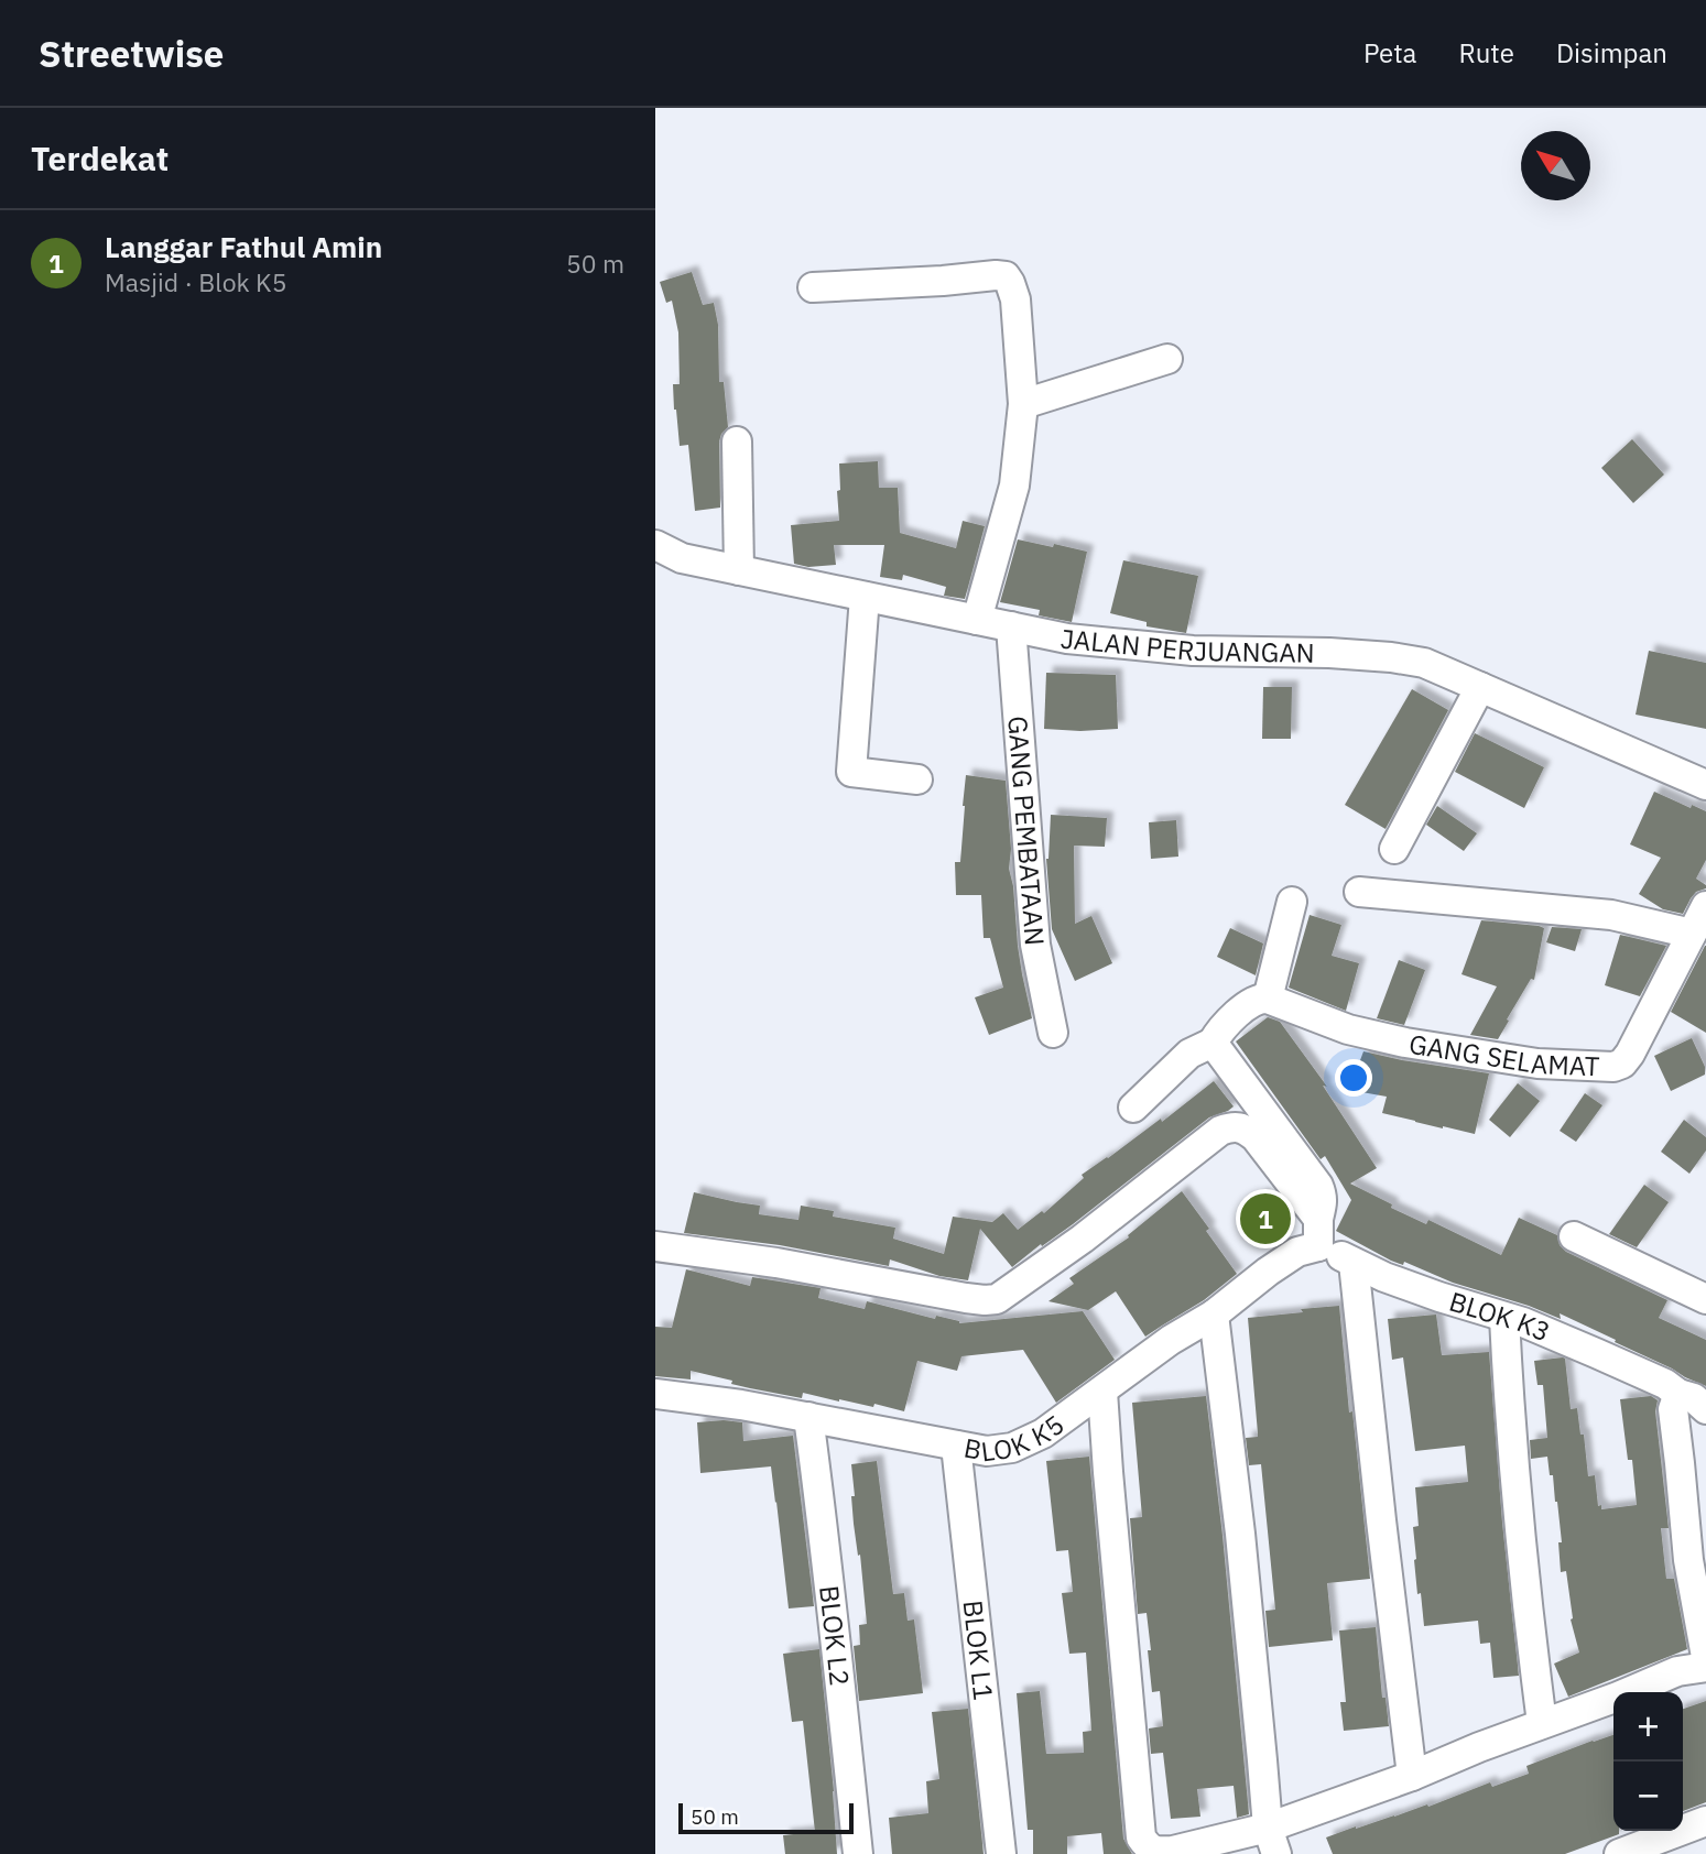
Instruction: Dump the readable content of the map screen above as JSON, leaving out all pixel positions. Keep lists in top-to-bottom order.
{
  "streets": {
    "street": [
      "JALAN PERJUANGAN",
      "GANG PEMBATAAN",
      "GANG SELAMAT",
      "BLOK K3",
      "BLOK K5",
      "BLOK L2",
      "BLOK L1"
    ]
  },
  "crossings": [
    ["JALAN PERJUANGAN", "GANG PEMBATAAN"],
    ["BLOK K3", "BLOK K5"],
    ["BLOK K5", "BLOK L2"],
    ["BLOK K5", "BLOK L1"]
  ],
  "scale_bar": "50 m",
  "north": "top left",
  "page": {
    "header": "Streetwise",
    "nav": ["Peta", "Rute", "Disimpan"],
    "heading": "Terdekat",
    "list": [
      {
        "mark": "1",
        "name": "Langgar Fathul Amin",
        "note": "Masjid · Blok K5",
        "value": "50 m"
      }
    ],
    "pins": "1",
    "map_buttons": ["+", "−"],
    "scale": "50 m"
  }
}
